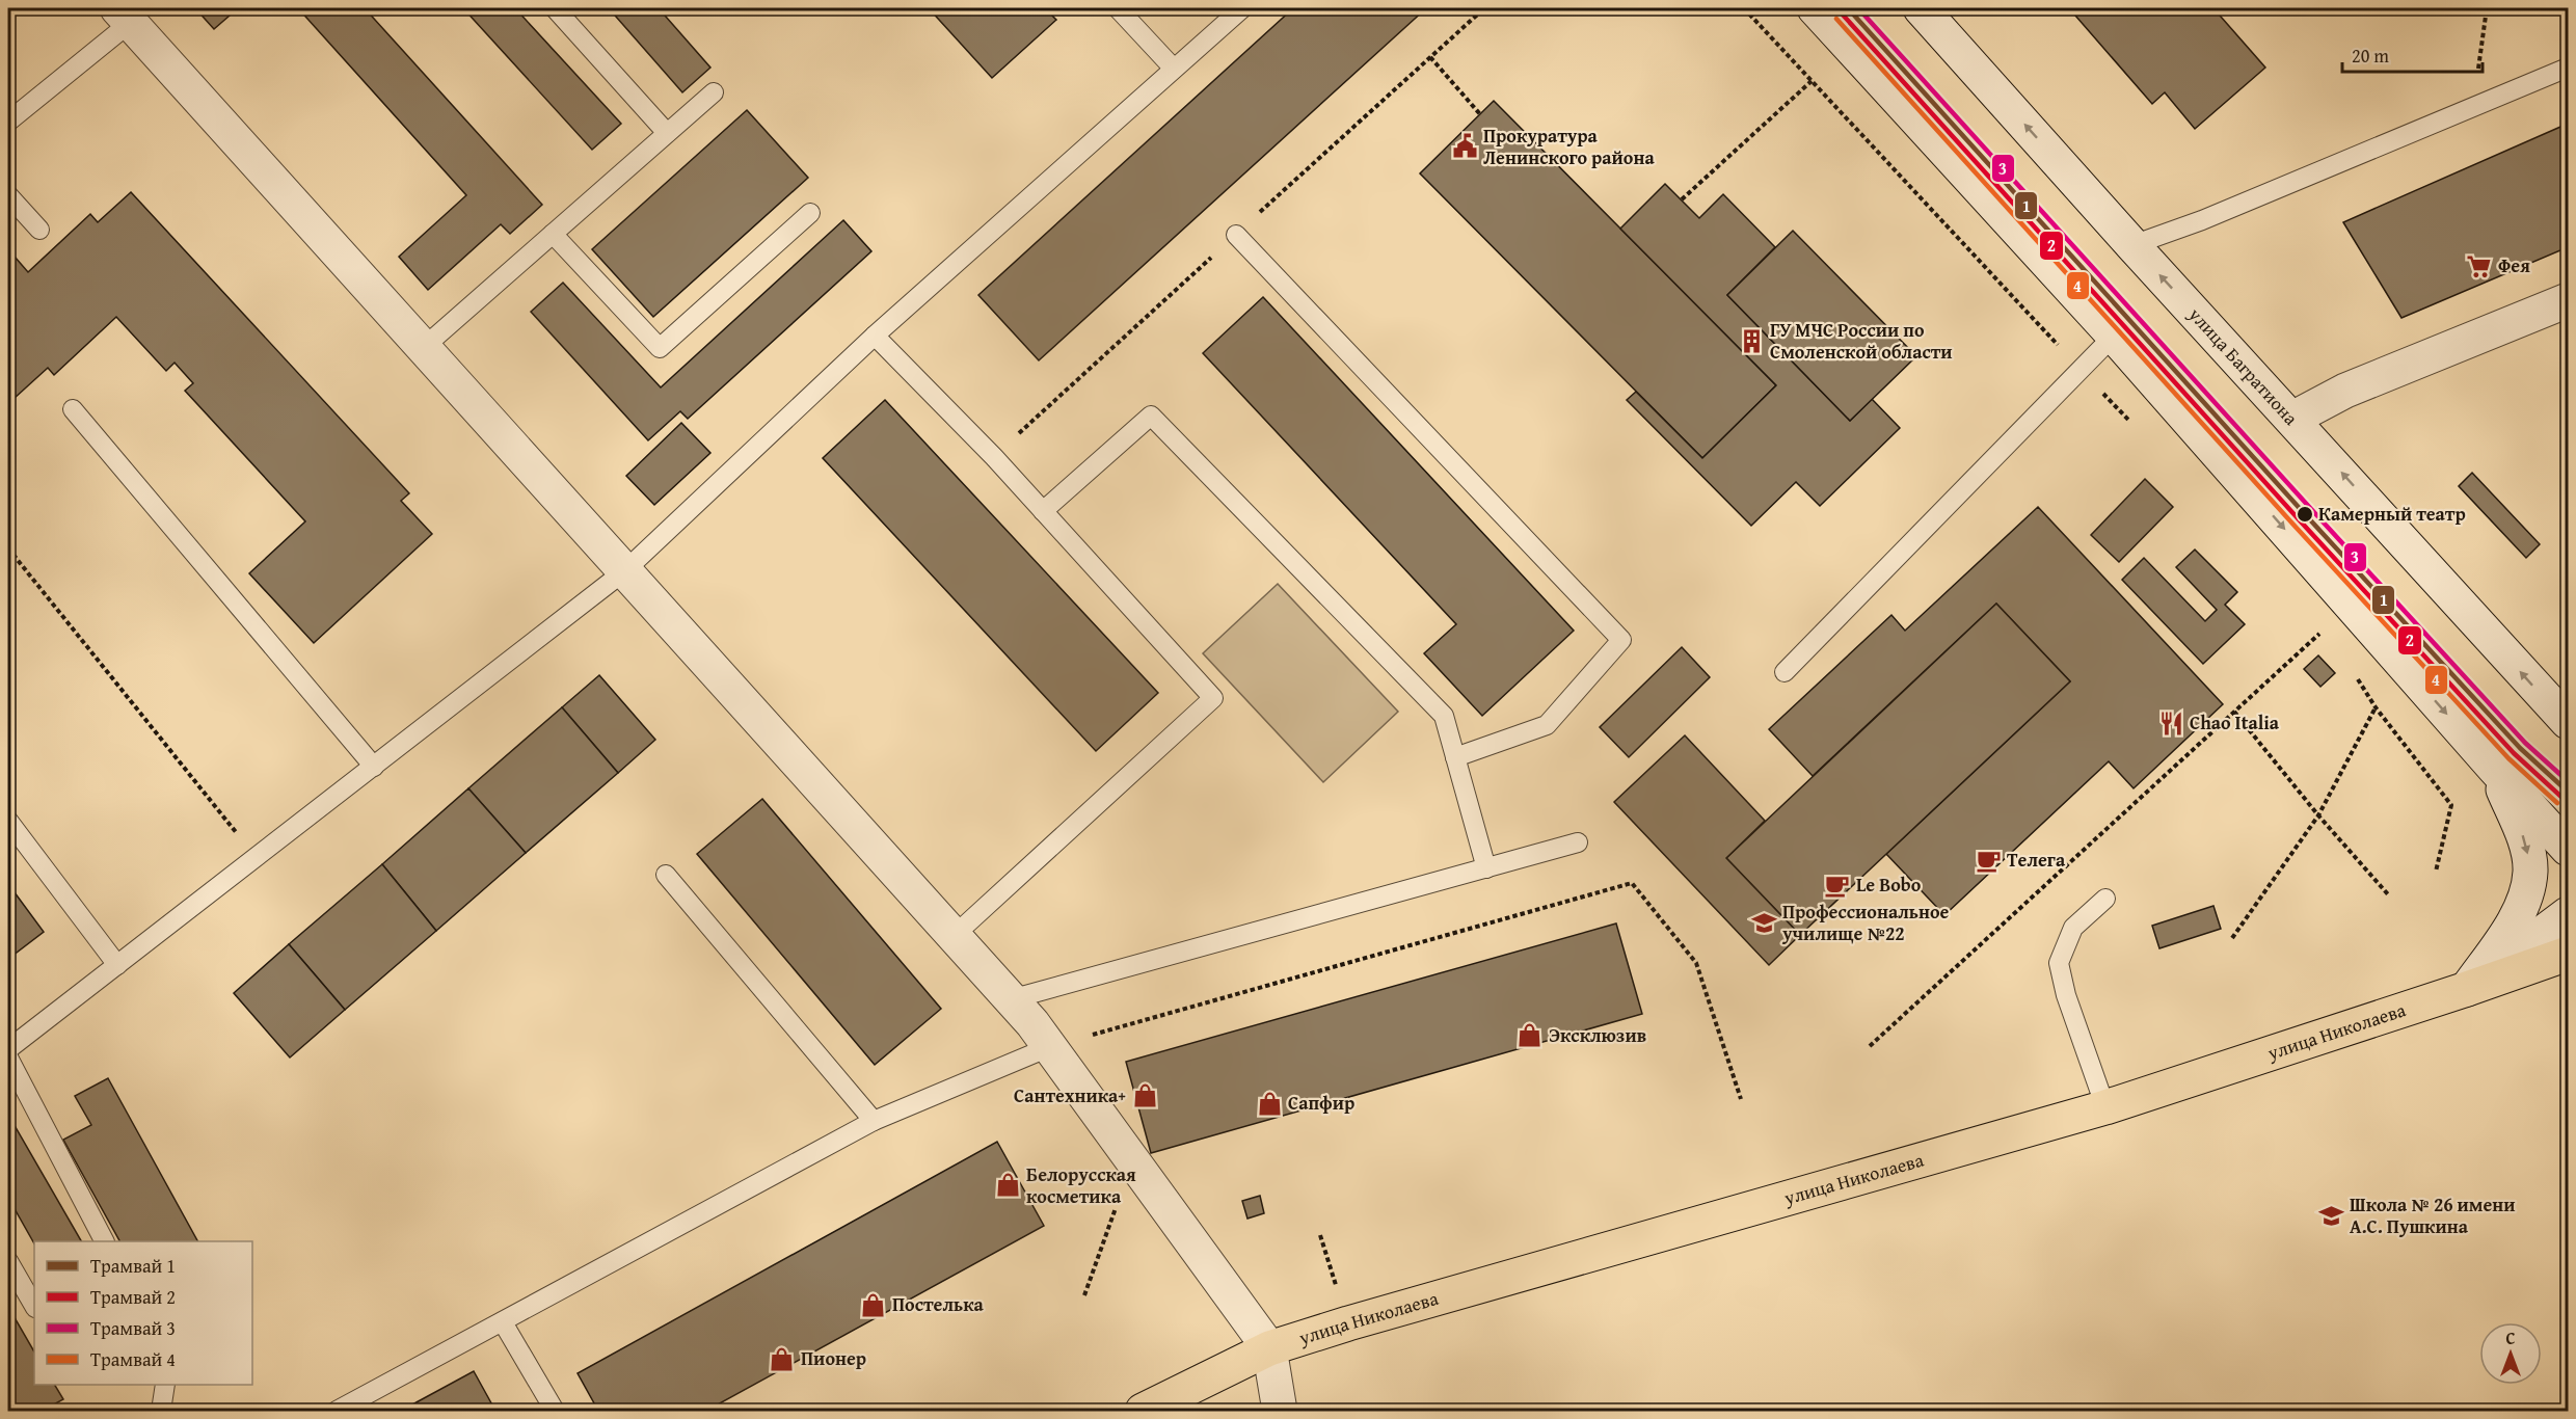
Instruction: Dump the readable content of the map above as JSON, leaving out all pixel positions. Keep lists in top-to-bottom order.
{
  "streets": {
    "main road": ["улица Багратиона", "улица Николаева"]
  },
  "places": {
    "public building": ["Прокуратура Ленинского района"],
    "supermarket": ["Фея"],
    "building": ["ГУ МЧС России по Смоленской области"],
    "other": ["Камерный театр"],
    "restaurant": ["Chao Italia"],
    "cafe": ["Телега", "Le Bobo"],
    "school or university": ["Профессиональное училище №22", "Школа № 26 имени А.С. Пушкина"],
    "shop": [
      "Эксклюзив",
      "Сантехника+",
      "Сапфир",
      "Белорусская косметика",
      "Постелька",
      "Пионер"
    ]
  },
  "lines": [
    "tram line 1",
    "tram line 3",
    "tram line 2",
    "tram line 4"
  ],
  "legend": [
    "Трамвай 1",
    "Трамвай 2",
    "Трамвай 3",
    "Трамвай 4"
  ],
  "scale_bar": "20 m",
  "north": "top"
}
